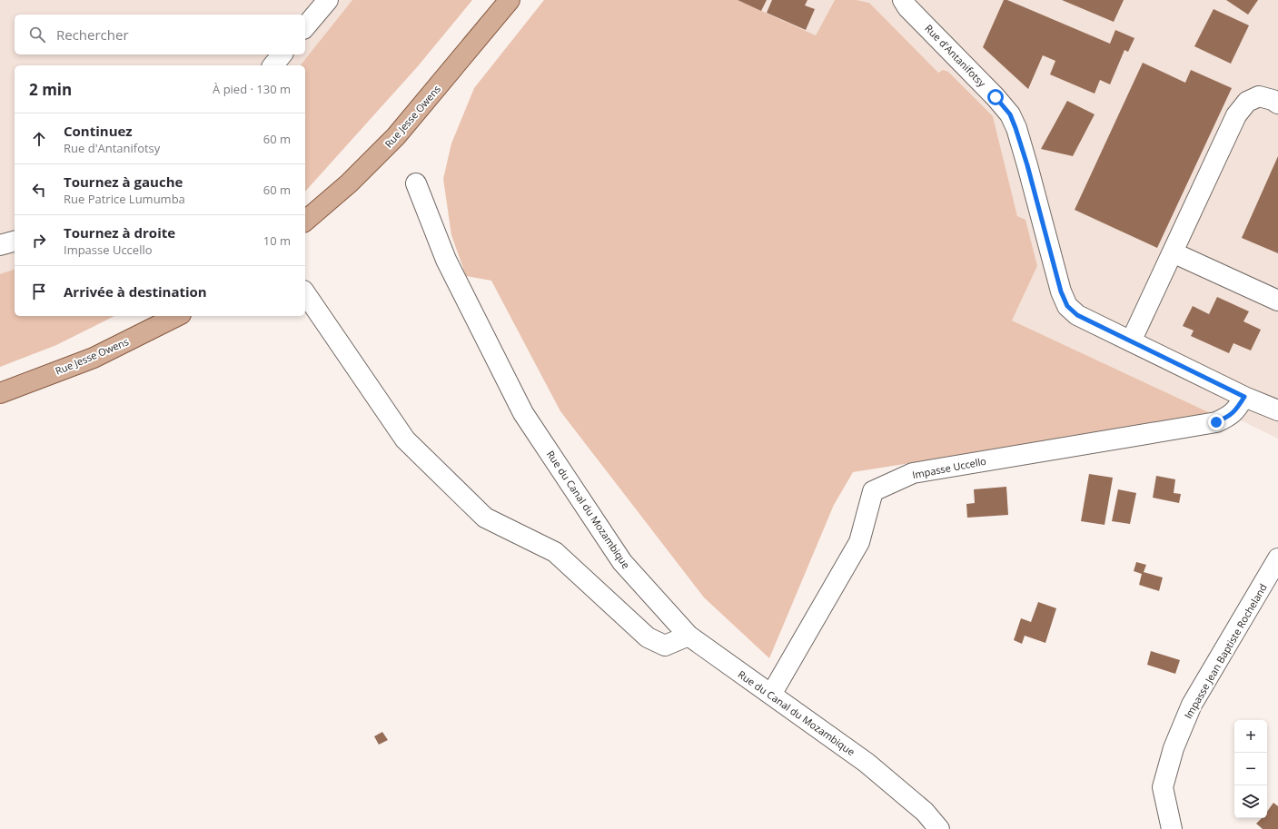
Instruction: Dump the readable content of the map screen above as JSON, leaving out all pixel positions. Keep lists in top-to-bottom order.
{
  "streets": {
    "main road": ["Rue Jesse Owens"],
    "street": [
      "Rue d'Antanifotsy",
      "Impasse Uccello",
      "Rue du Canal du Mozambique",
      "Impasse Jean Baptiste Rocheland"
    ]
  },
  "crossings": [
    ["Impasse Uccello", "Rue du Canal du Mozambique"]
  ],
  "page": {
    "search": "Rechercher",
    "heading": ["2 min", "À pied · 130 m"],
    "list": [
      ["Continuez", "Rue d'Antanifotsy", "60 m"],
      ["Tournez à gauche", "Rue Patrice Lumumba", "60 m"],
      ["Tournez à droite", "Impasse Uccello", "10 m"],
      "Arrivée à destination"
    ],
    "map_buttons": ["+", "−"]
  }
}
